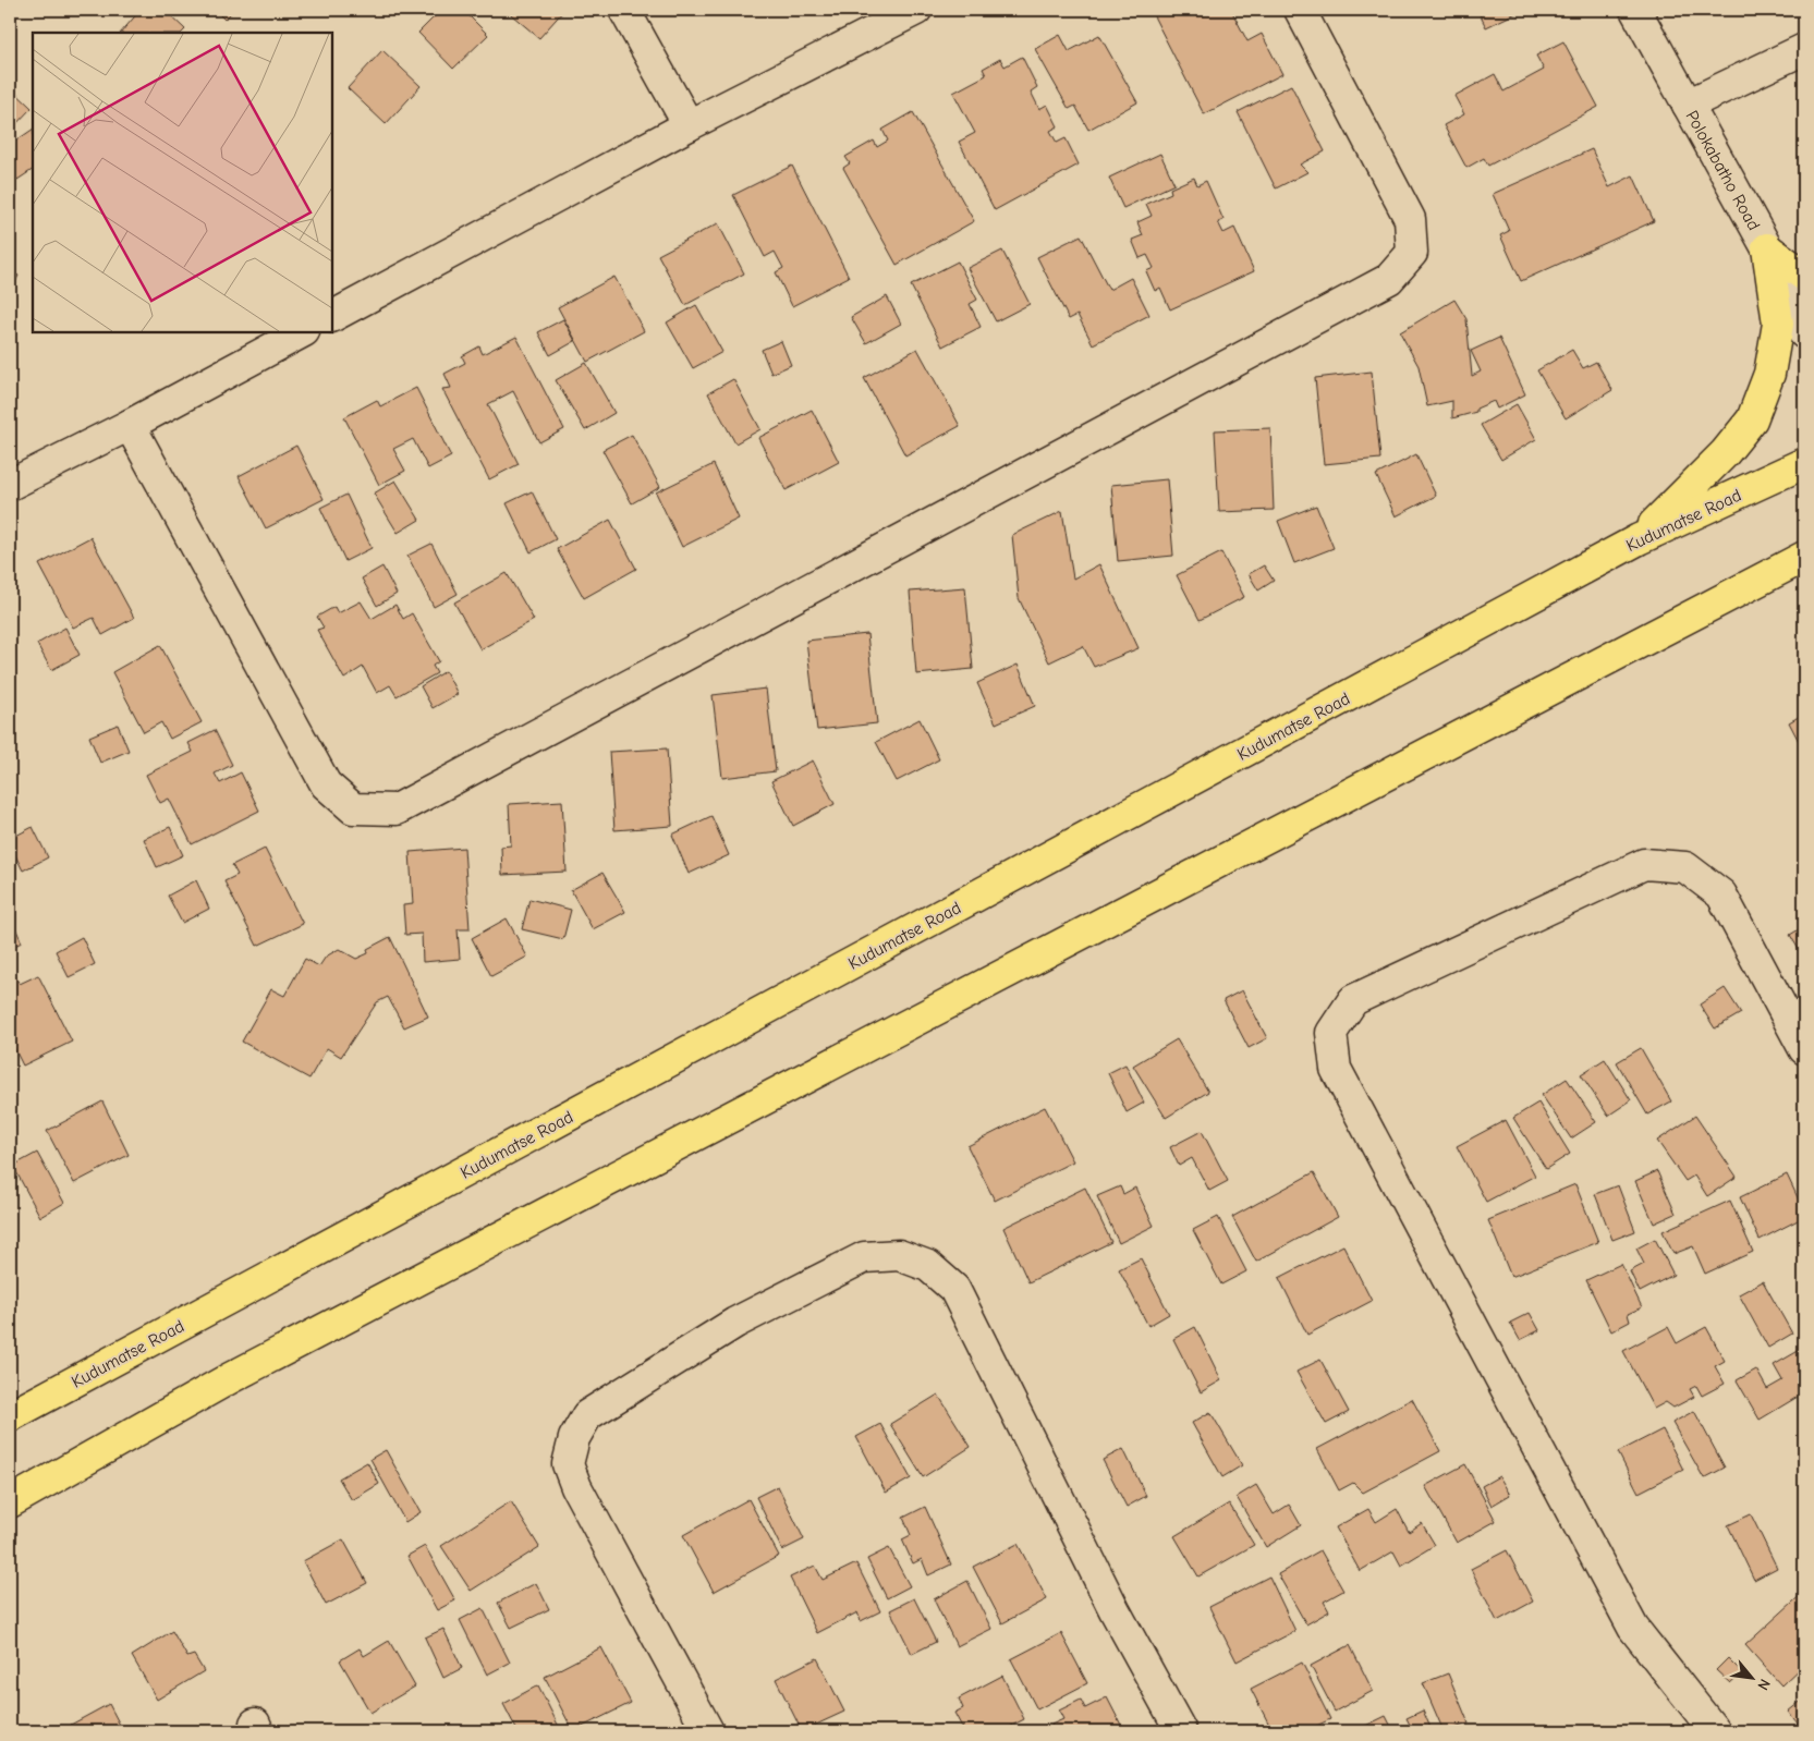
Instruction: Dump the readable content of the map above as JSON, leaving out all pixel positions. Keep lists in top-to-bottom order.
{
  "streets": {
    "main road": ["Kudumatse Road"],
    "street": ["Polokabatho Road"]
  },
  "north": "bottom right"
}
